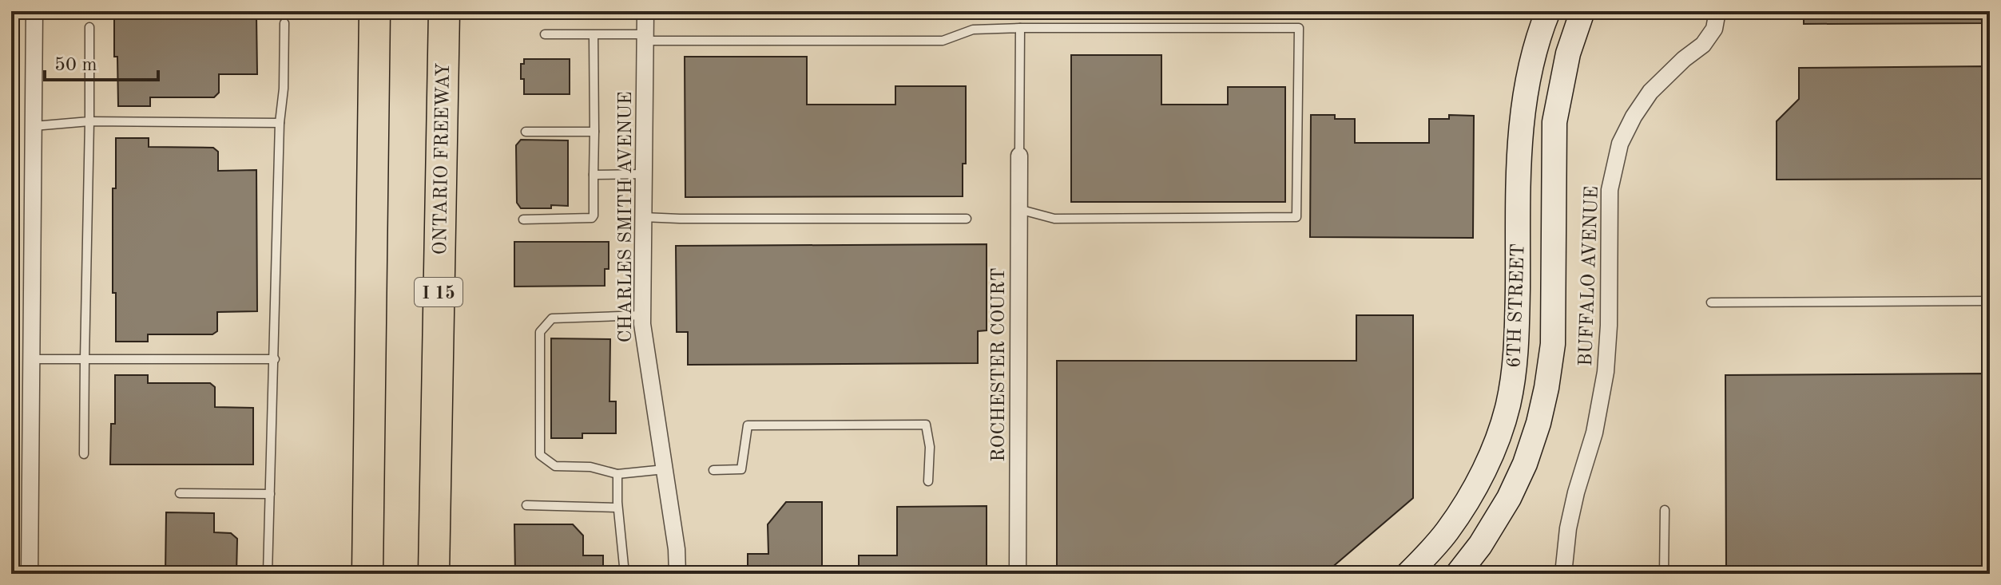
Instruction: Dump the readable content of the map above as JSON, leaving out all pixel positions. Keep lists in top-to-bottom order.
{
  "streets": {
    "highway": ["ONTARIO FREEWAY", "I 15"],
    "main road": ["6TH STREET"],
    "street": ["CHARLES SMITH AVENUE", "BUFFALO AVENUE", "ROCHESTER COURT"]
  },
  "scale_bar": "50 m"
}
